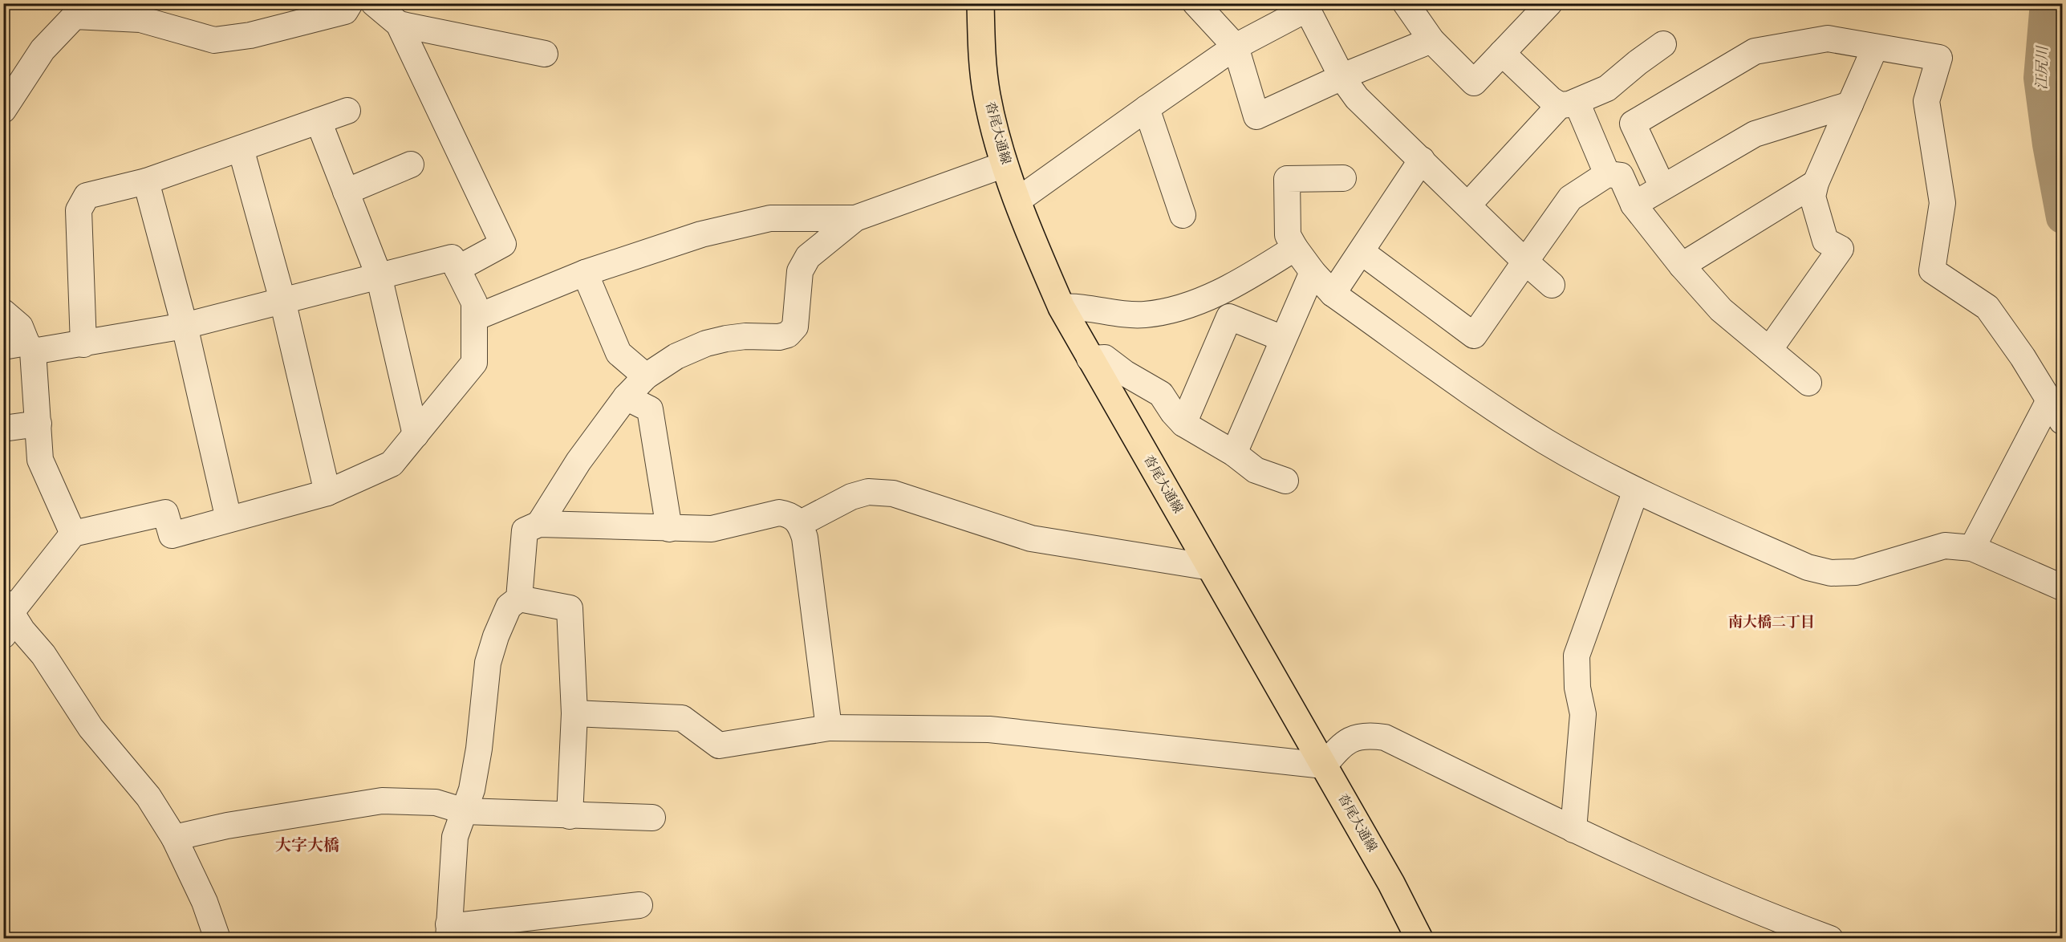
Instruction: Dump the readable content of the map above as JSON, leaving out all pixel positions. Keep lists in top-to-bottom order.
{
  "streets": {
    "main road": ["沓尾大通線"]
  },
  "districts": ["南大橋二丁目", "大字大橋"],
  "water": ["江尻川"]
}
